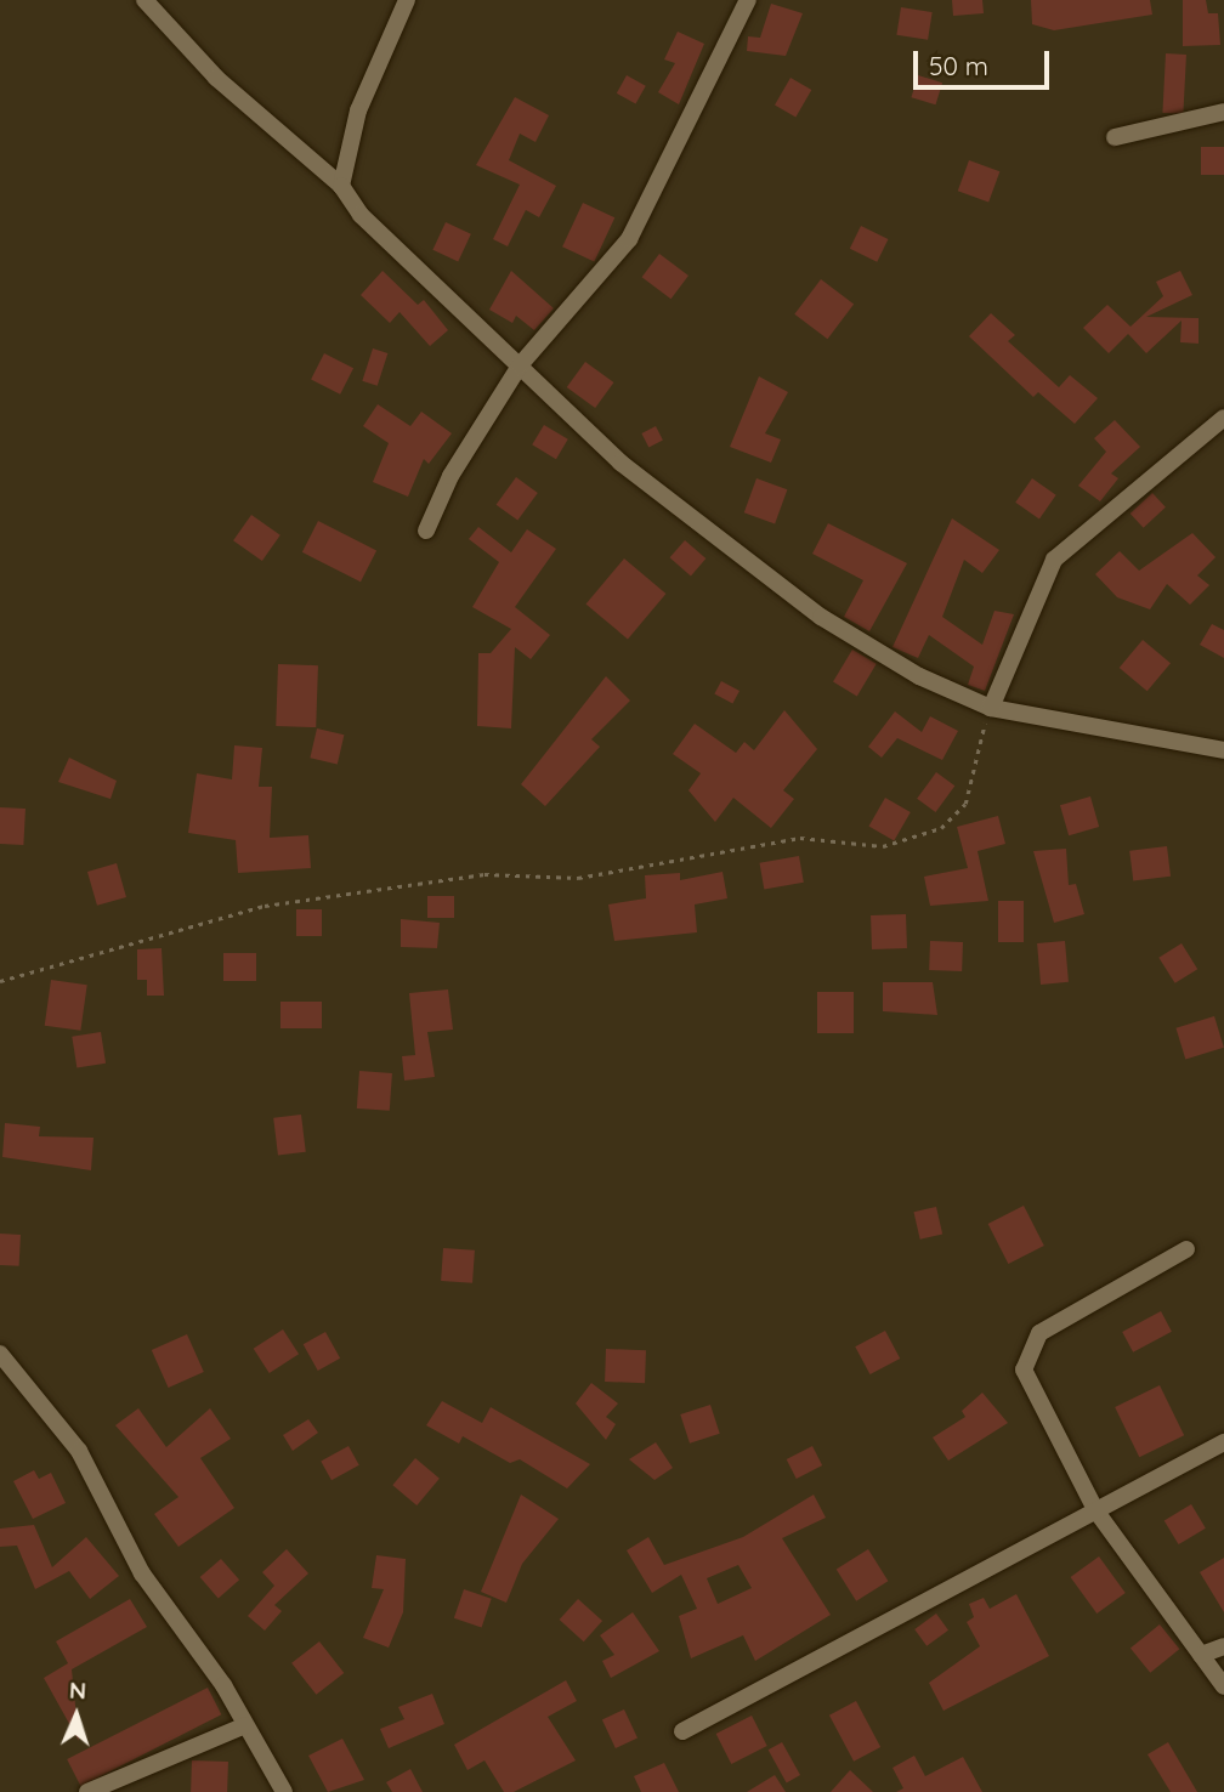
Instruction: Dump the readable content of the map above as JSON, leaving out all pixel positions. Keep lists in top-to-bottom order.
{
  "scale_bar": "50 m",
  "north": "top"
}
